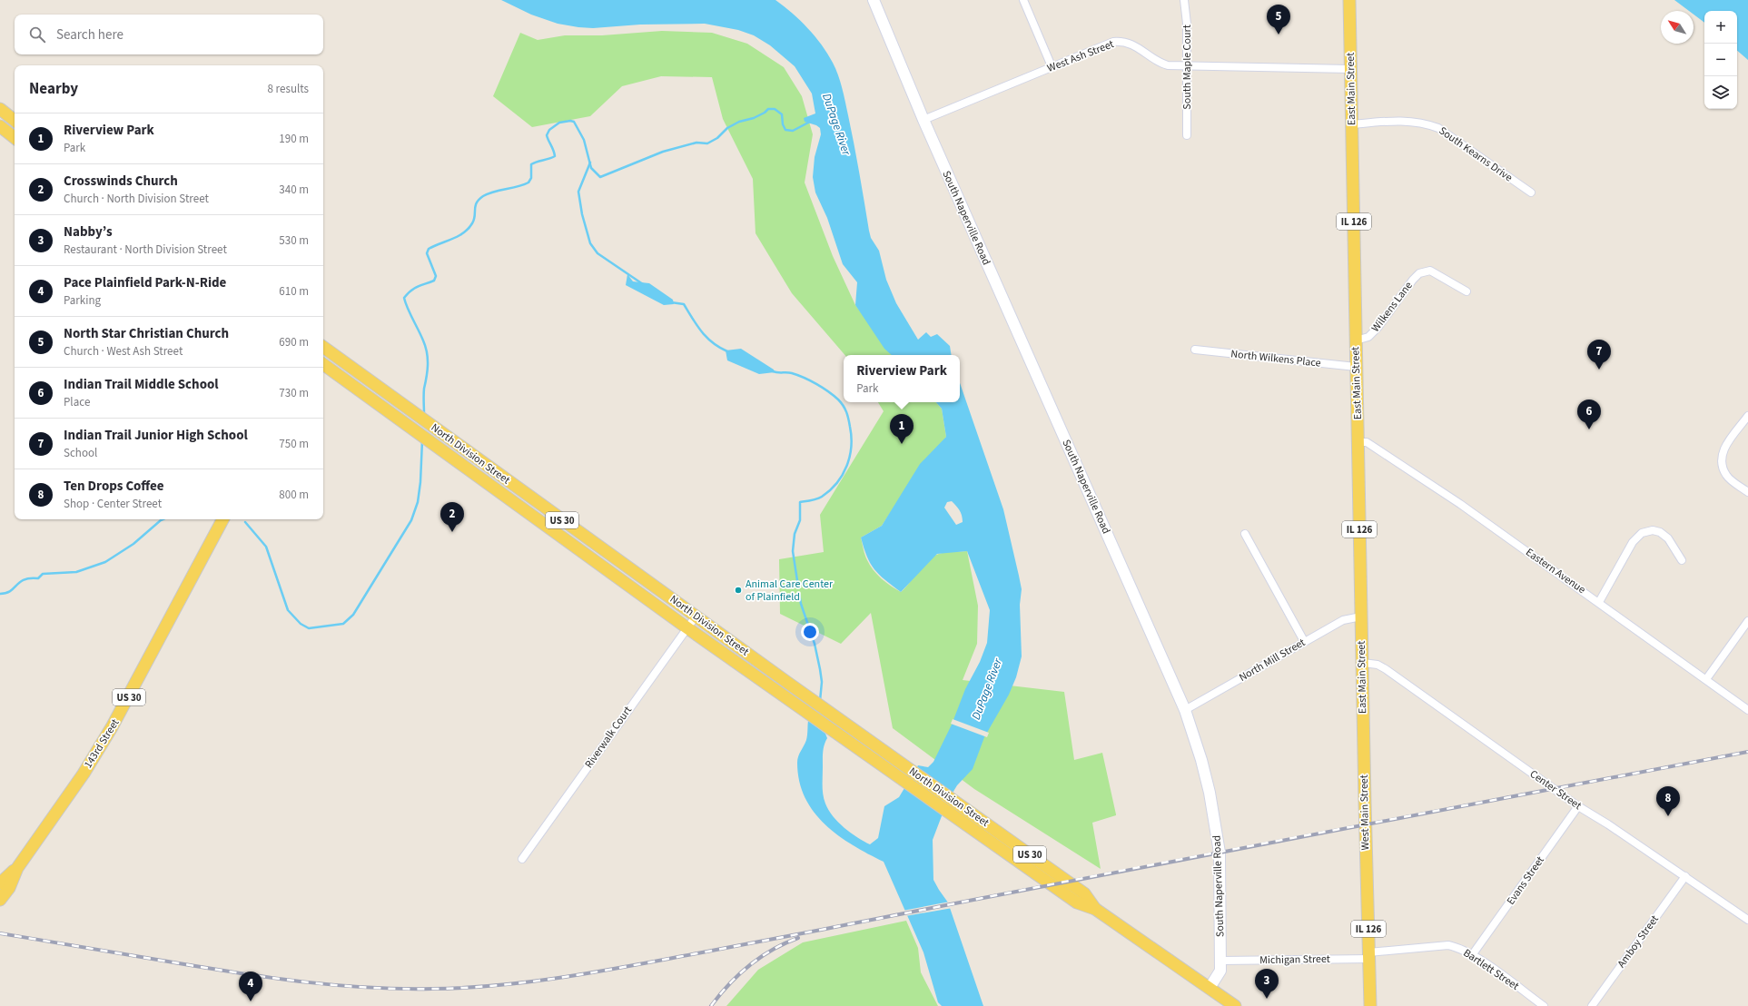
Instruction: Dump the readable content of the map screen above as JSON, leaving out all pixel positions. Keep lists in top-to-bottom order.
{
  "streets": {
    "main road": [
      "East Main Street",
      "South Naperville Road",
      "IL 126",
      "North Division Street",
      "US 30",
      "143rd Street",
      "West Main Street"
    ],
    "street": [
      "West Ash Street",
      "South Maple Court",
      "South Kearns Drive",
      "Wilkens Lane",
      "North Wilkens Place",
      "Eastern Avenue",
      "North Mill Street",
      "Riverwalk Court",
      "Center Street",
      "Evans Street",
      "Amboy Street",
      "Michigan Street",
      "Bartlett Street"
    ]
  },
  "crossings": [
    ["West Ash Street", "South Maple Court"],
    ["West Ash Street", "East Main Street"],
    ["West Ash Street", "South Naperville Road"],
    ["East Main Street", "South Kearns Drive"],
    ["East Main Street", "Wilkens Lane"],
    ["East Main Street", "North Wilkens Place"],
    ["East Main Street", "Eastern Avenue"],
    ["East Main Street", "North Mill Street"],
    ["East Main Street", "Center Street"],
    ["East Main Street", "West Main Street"],
    ["South Naperville Road", "North Division Street"],
    ["South Naperville Road", "North Mill Street"],
    ["South Naperville Road", "Michigan Street"],
    ["IL 126", "West Main Street"],
    ["IL 126", "Michigan Street"],
    ["IL 126", "Bartlett Street"],
    ["North Division Street", "US 30"],
    ["North Division Street", "Riverwalk Court"],
    ["Center Street", "Evans Street"],
    ["Center Street", "Amboy Street"],
    ["West Main Street", "Michigan Street"],
    ["West Main Street", "Bartlett Street"],
    ["Evans Street", "Bartlett Street"],
    ["Michigan Street", "Bartlett Street"]
  ],
  "water": ["DuPage River"],
  "places": ["Animal Care Center of Plainfield"],
  "north": "top left",
  "page": {
    "pins": [
      "5",
      "7",
      "6",
      "1",
      "2",
      "8",
      "3",
      "4"
    ],
    "map_buttons": ["+", "−"],
    "search": "Search here",
    "heading": ["Nearby", "8 results"],
    "list": [
      {
        "mark": "1",
        "name": "Riverview Park",
        "note": "Park",
        "value": "190 m"
      },
      {
        "mark": "2",
        "name": "Crosswinds Church",
        "note": "Church · North Division Street",
        "value": "340 m"
      },
      {
        "mark": "3",
        "name": "Nabby’s",
        "note": "Restaurant · North Division Street",
        "value": "530 m"
      },
      {
        "mark": "4",
        "name": "Pace Plainfield Park-N-Ride",
        "note": "Parking",
        "value": "610 m"
      },
      {
        "mark": "5",
        "name": "North Star Christian Church",
        "note": "Church · West Ash Street",
        "value": "690 m"
      },
      {
        "mark": "6",
        "name": "Indian Trail Middle School",
        "note": "Place",
        "value": "730 m"
      },
      {
        "mark": "7",
        "name": "Indian Trail Junior High School",
        "note": "School",
        "value": "750 m"
      },
      {
        "mark": "8",
        "name": "Ten Drops Coffee",
        "note": "Shop · Center Street",
        "value": "800 m"
      }
    ],
    "popup": ["Riverview Park", "Park"]
  }
}
